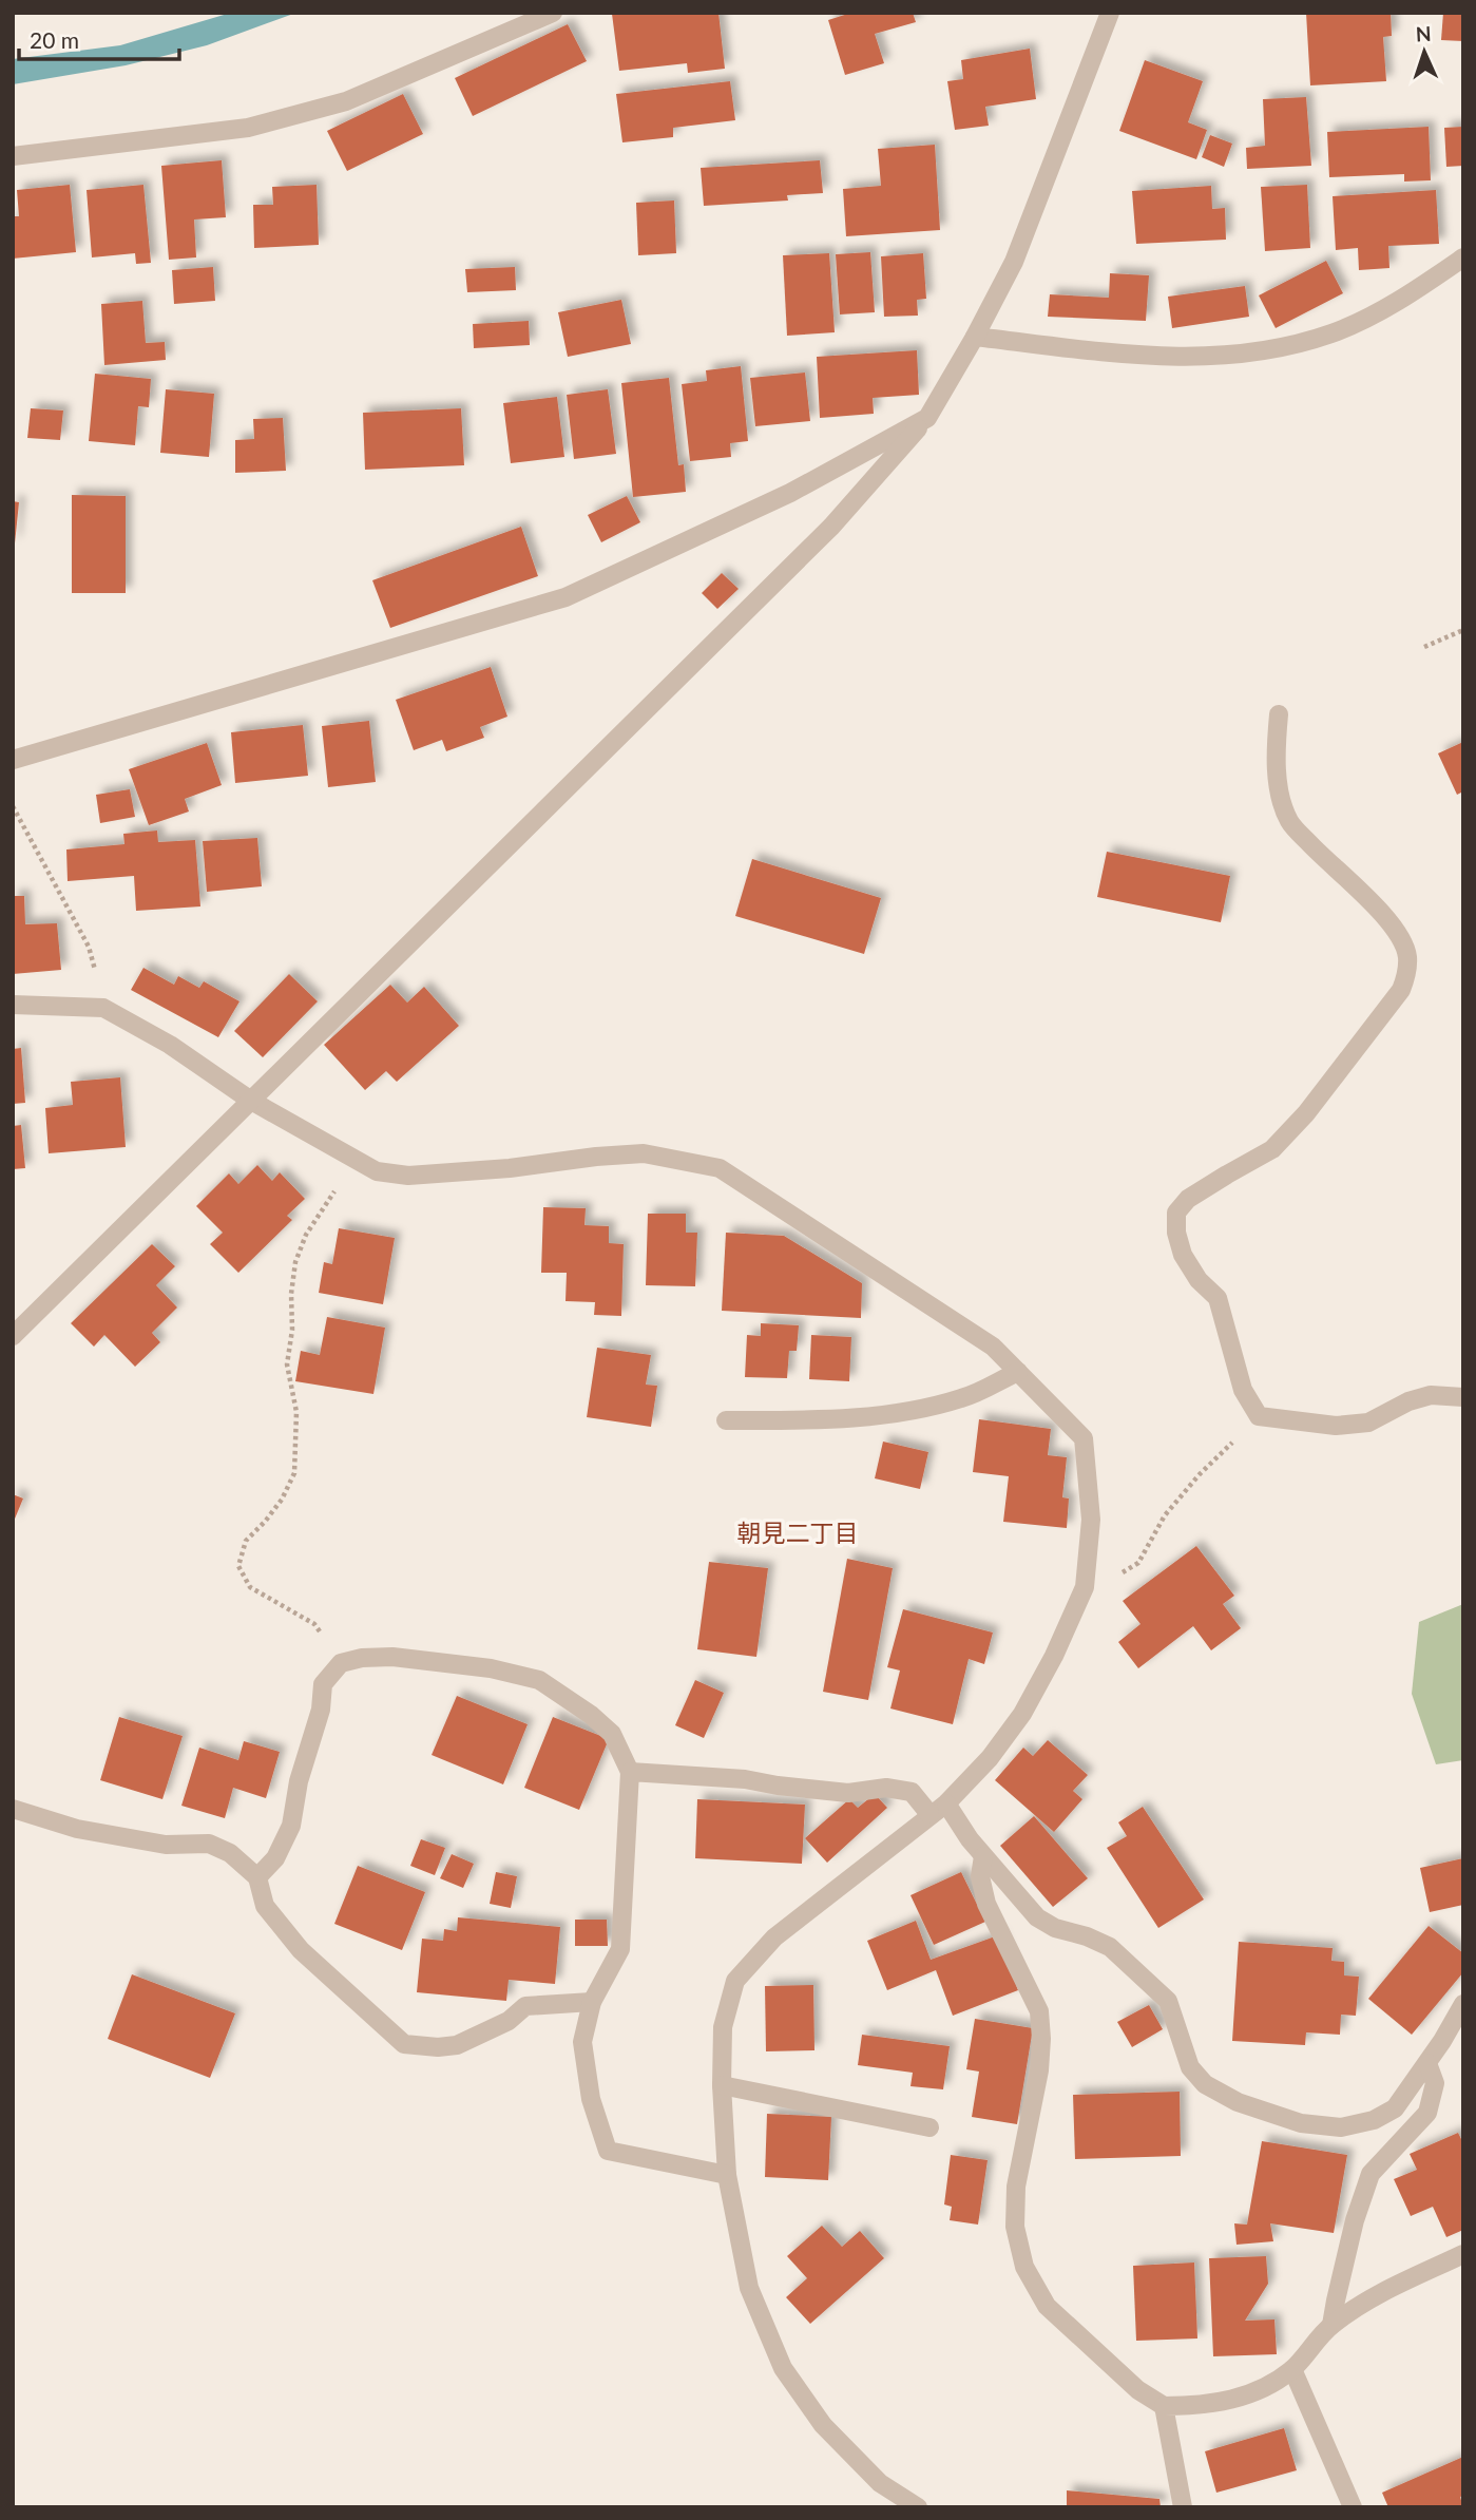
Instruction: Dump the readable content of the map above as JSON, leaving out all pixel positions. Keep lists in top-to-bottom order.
{
  "districts": ["朝見二丁目"],
  "scale_bar": "20 m",
  "north": "top"
}
